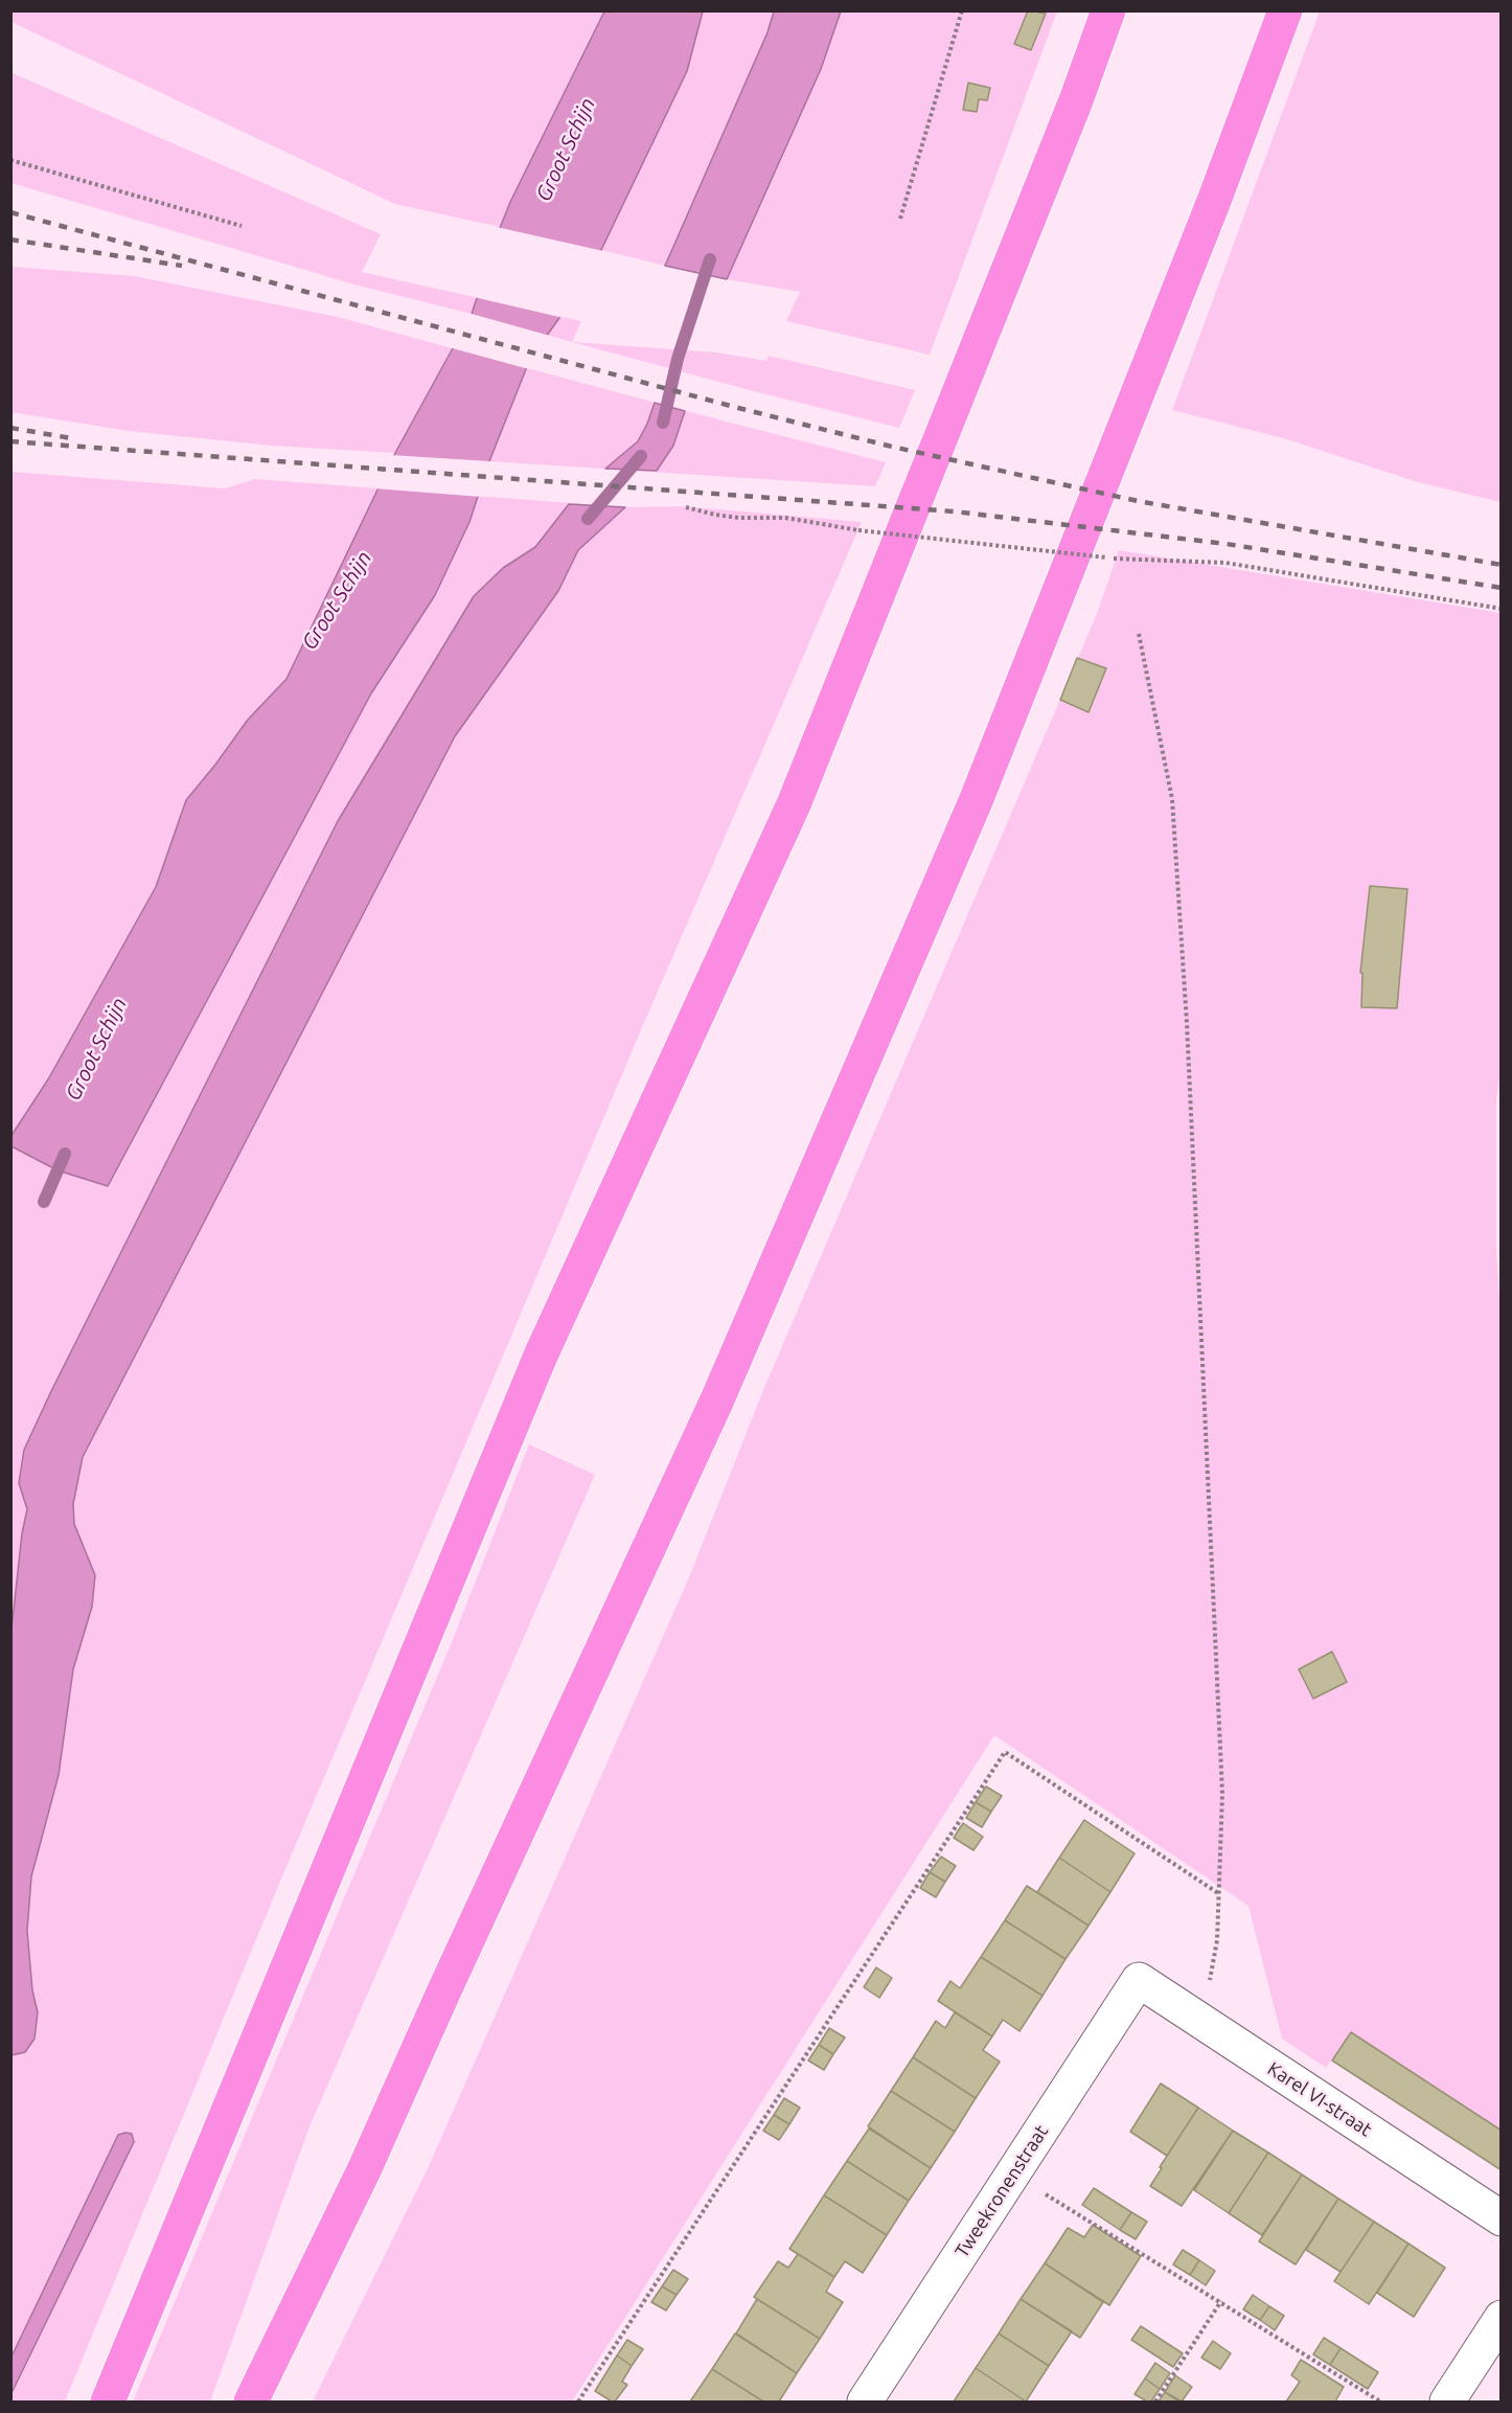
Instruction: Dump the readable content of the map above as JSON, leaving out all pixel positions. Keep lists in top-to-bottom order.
{
  "streets": {
    "street": ["Karel VI-straat", "Tweekronenstraat"]
  },
  "crossings": [
    ["Karel VI-straat", "Tweekronenstraat"]
  ],
  "water": ["Groot Schijn"]
}
